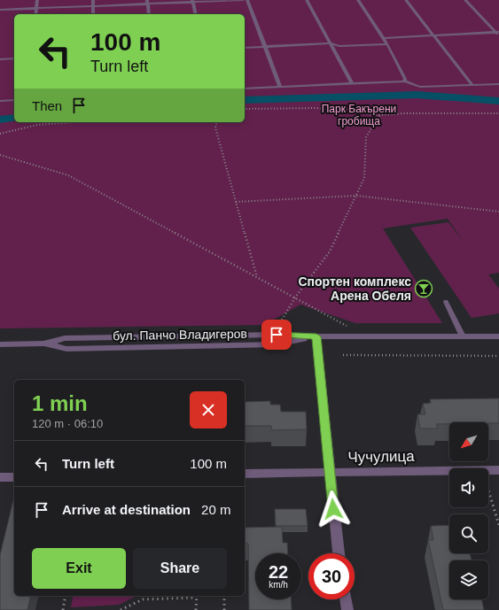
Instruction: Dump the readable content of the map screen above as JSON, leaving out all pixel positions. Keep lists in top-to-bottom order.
{
  "streets": {
    "street": ["бул. Панчо Владигеров", "Чучулица"]
  },
  "parks": ["Парк Бакърени гробища"],
  "places": {
    "bar": ["Спортен комплекс Арена Обеля"]
  },
  "north": "bottom left",
  "page": {
    "turn": ["100 m", "Turn left"],
    "then": "Then",
    "heading": ["1 min", "120 m · 06:10"],
    "list": [
      {
        "name": "Turn left",
        "value": "100 m"
      },
      {
        "name": "Arrive at destination",
        "value": "20 m"
      }
    ],
    "buttons": ["Exit", "Share"],
    "speed": "22 km/h",
    "limit": "30"
  }
}
